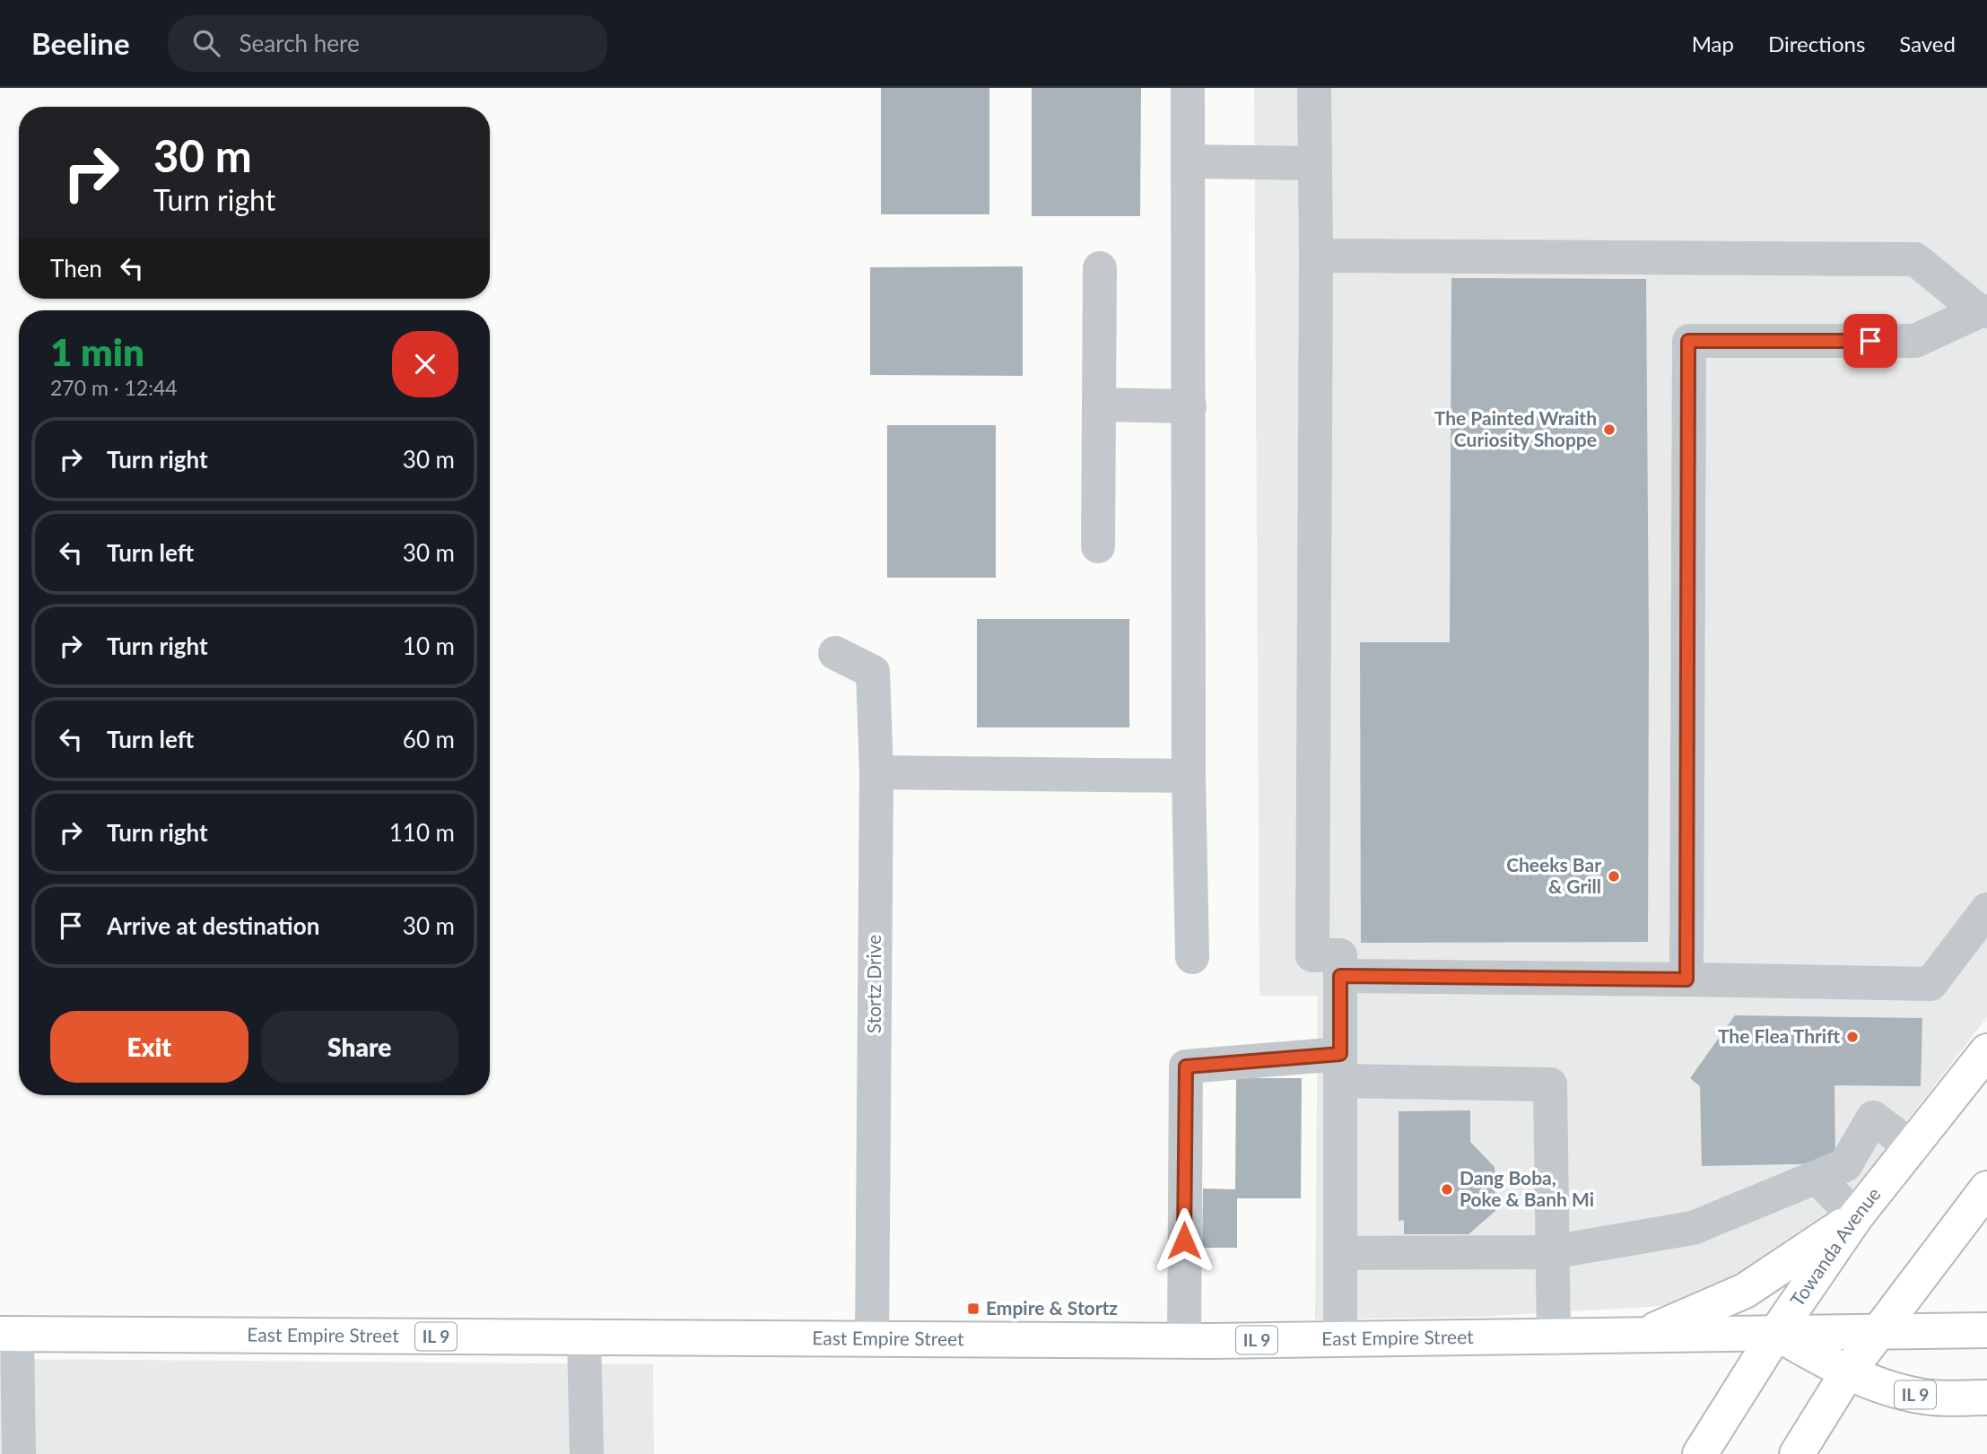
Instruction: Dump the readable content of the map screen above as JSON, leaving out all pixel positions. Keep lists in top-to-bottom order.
{
  "streets": {
    "main road": ["Towanda Avenue", "East Empire Street", "IL 9"],
    "street": ["Stortz Drive"]
  },
  "crossings": [
    ["Stortz Drive", "East Empire Street"],
    ["Towanda Avenue", "East Empire Street"],
    ["Towanda Avenue", "IL 9"],
    ["East Empire Street", "IL 9"]
  ],
  "places": {
    "other": [
      "The Painted Wraith Curiosity Shoppe",
      "Cheeks Bar & Grill",
      "The Flea Thrift",
      "Dang Boba, Poke & Banh Mi"
    ],
    "transit": ["Empire & Stortz"]
  },
  "page": {
    "header": "Beeline",
    "search": "Search here",
    "nav": ["Map", "Directions", "Saved"],
    "turn": ["30 m", "Turn right"],
    "then": "Then",
    "heading": ["1 min", "270 m · 12:44"],
    "list": [
      {
        "name": "Turn right",
        "value": "30 m"
      },
      {
        "name": "Turn left",
        "value": "30 m"
      },
      {
        "name": "Turn right",
        "value": "10 m"
      },
      {
        "name": "Turn left",
        "value": "60 m"
      },
      {
        "name": "Turn right",
        "value": "110 m"
      },
      {
        "name": "Arrive at destination",
        "value": "30 m"
      }
    ],
    "buttons": ["Exit", "Share"]
  }
}
